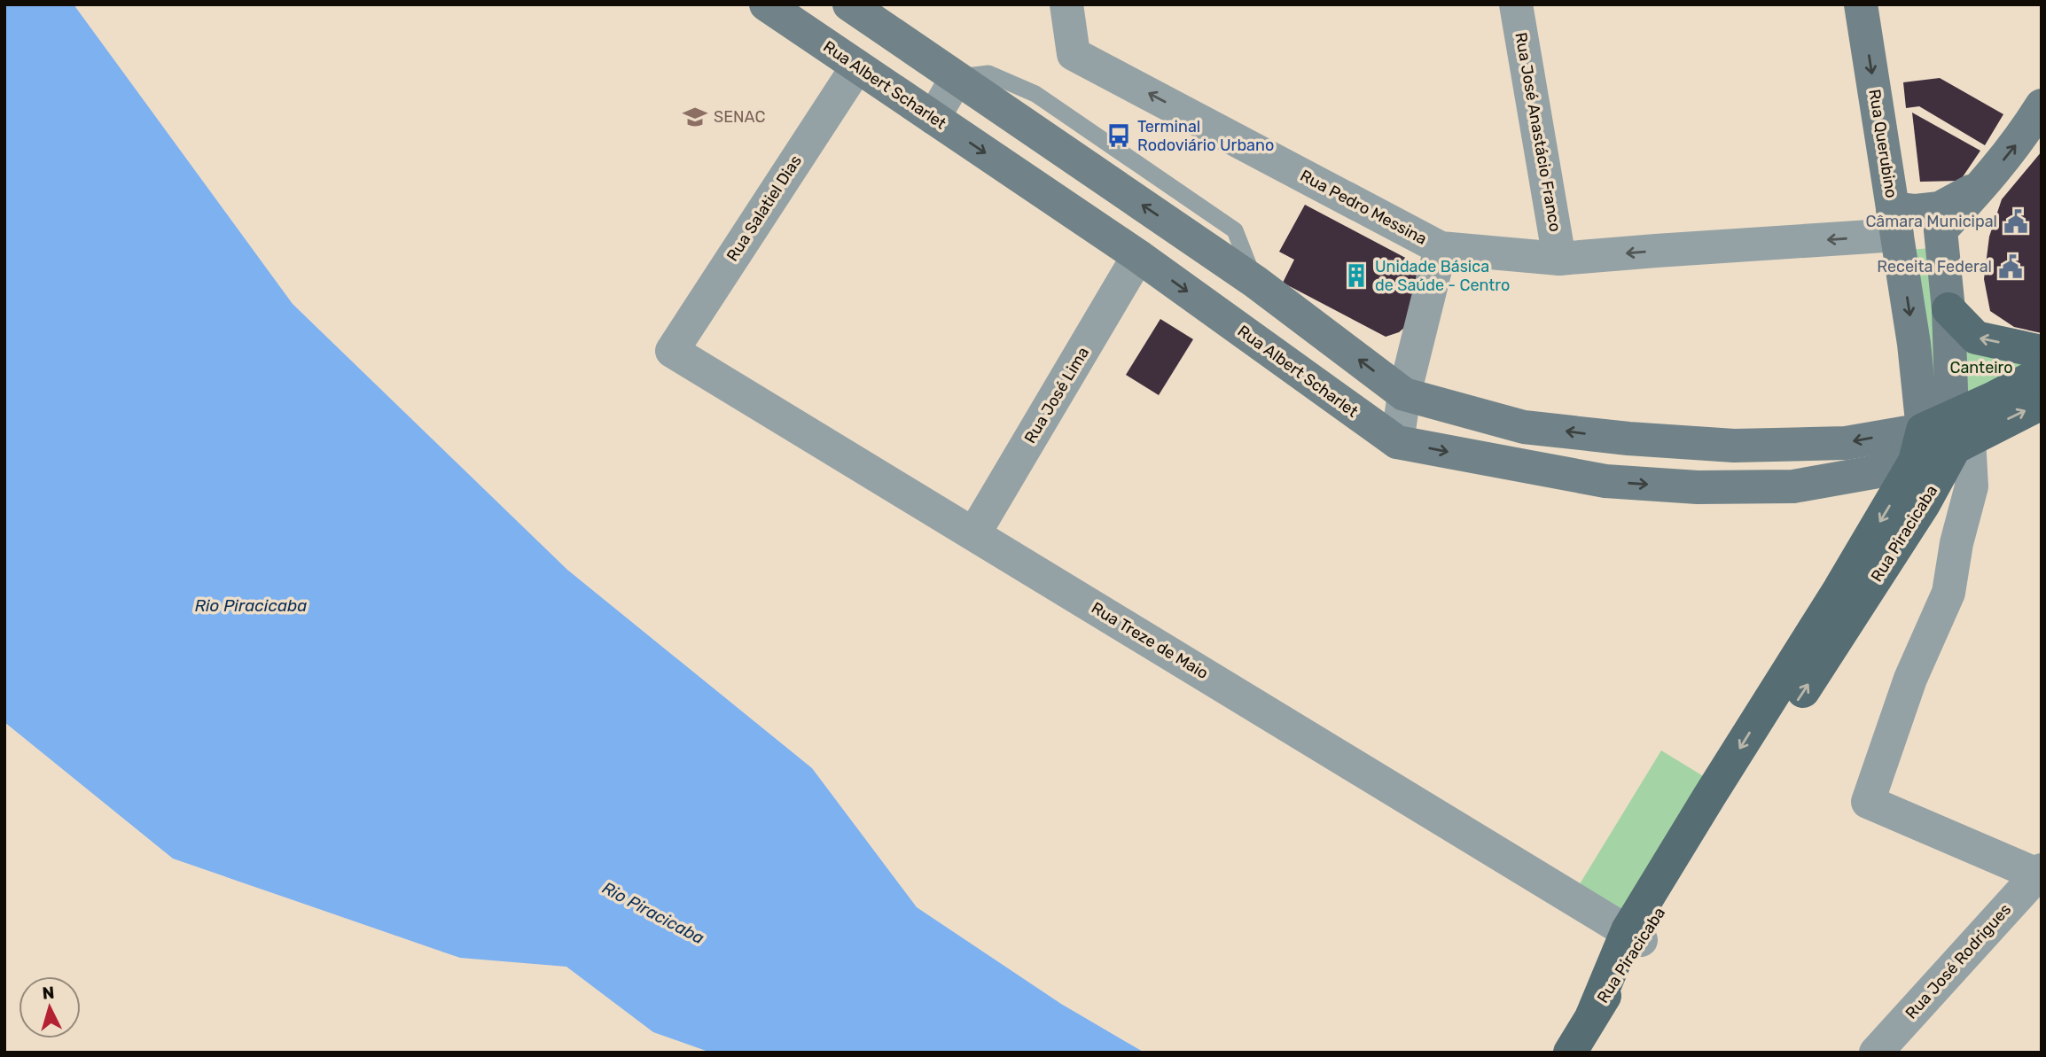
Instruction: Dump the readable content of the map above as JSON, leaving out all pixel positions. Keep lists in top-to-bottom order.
{
  "streets": {
    "main road": [
      "Rua Albert Scharlet",
      "Rua Querubino",
      "Rua Pedro Messina",
      "Rua Piracicaba"
    ],
    "street": [
      "Rua José Anastácio Franco",
      "Rua Salatiel Dias",
      "Rua José Lima",
      "Rua Treze de Maio",
      "Rua José Rodrigues"
    ]
  },
  "crossings": [
    ["Rua Albert Scharlet", "Rua Querubino"],
    ["Rua Albert Scharlet", "Rua Salatiel Dias"],
    ["Rua Albert Scharlet", "Rua José Lima"],
    ["Rua Albert Scharlet", "Rua Piracicaba"],
    ["Rua José Anastácio Franco", "Rua Pedro Messina"],
    ["Rua Querubino", "Rua Pedro Messina"],
    ["Rua Querubino", "Rua Piracicaba"],
    ["Rua Salatiel Dias", "Rua Treze de Maio"],
    ["Rua José Lima", "Rua Treze de Maio"],
    ["Rua Piracicaba", "Rua Treze de Maio"]
  ],
  "one_way": ["Rua Pedro Messina"],
  "water": ["Rio Piracicaba"],
  "parks": ["Canteiro"],
  "places": {
    "school or university": ["SENAC"],
    "bus stop": ["Terminal Rodoviário Urbano"],
    "public building": ["Câmara Municipal", "Receita Federal"],
    "building": ["Unidade Básica de Saúde - Centro"]
  },
  "north": "top"
}
